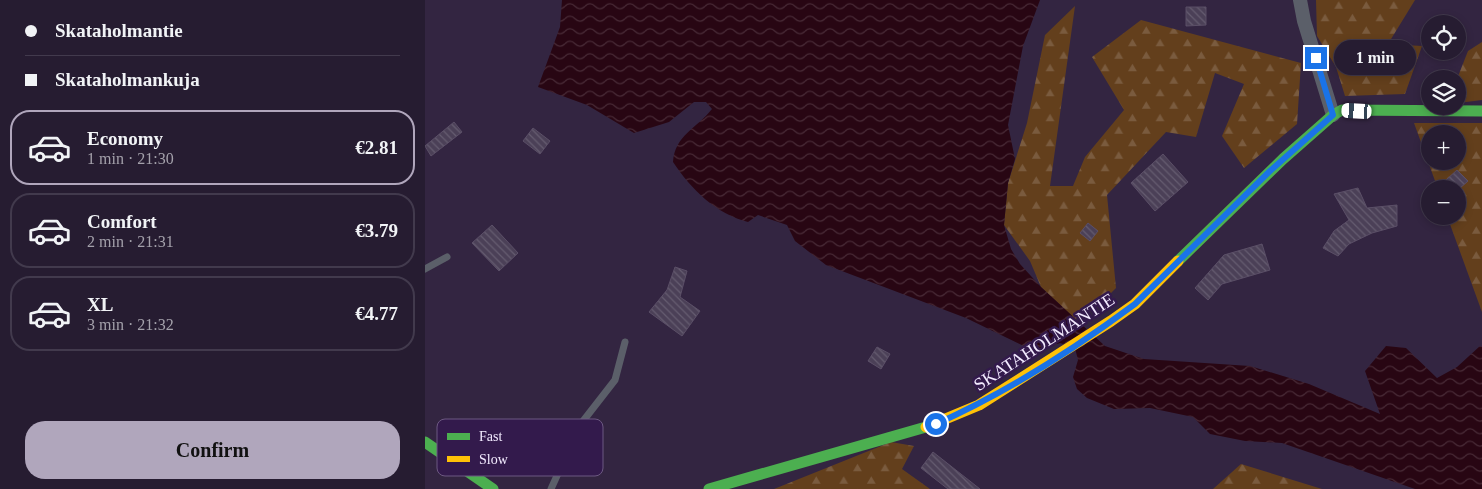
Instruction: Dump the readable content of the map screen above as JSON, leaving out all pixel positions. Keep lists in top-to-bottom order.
{
  "streets": {
    "street": ["SKATAHOLMANTIE"]
  },
  "legend": ["Fast", "Slow"],
  "page": {
    "banner": ["Skataholmantie", "Skataholmankuja"],
    "map_buttons": ["+", "−"],
    "bubble": "1 min",
    "list": [
      {
        "name": "Economy",
        "note": "1 min · 21:30",
        "value": "€2.81"
      },
      {
        "name": "Comfort",
        "note": "2 min · 21:31",
        "value": "€3.79"
      },
      {
        "name": "XL",
        "note": "3 min · 21:32",
        "value": "€4.77"
      }
    ],
    "buttons": "Confirm"
  }
}
